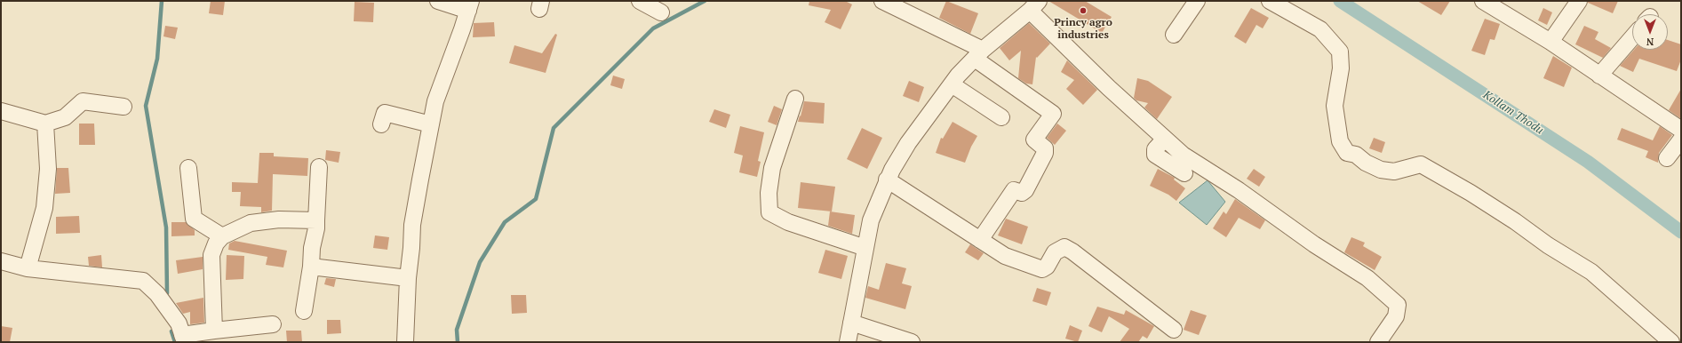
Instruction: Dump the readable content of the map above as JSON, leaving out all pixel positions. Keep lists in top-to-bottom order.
{
  "water": ["Kollam Thodu"],
  "places": ["Princy agro industries"],
  "north": "bottom"
}
